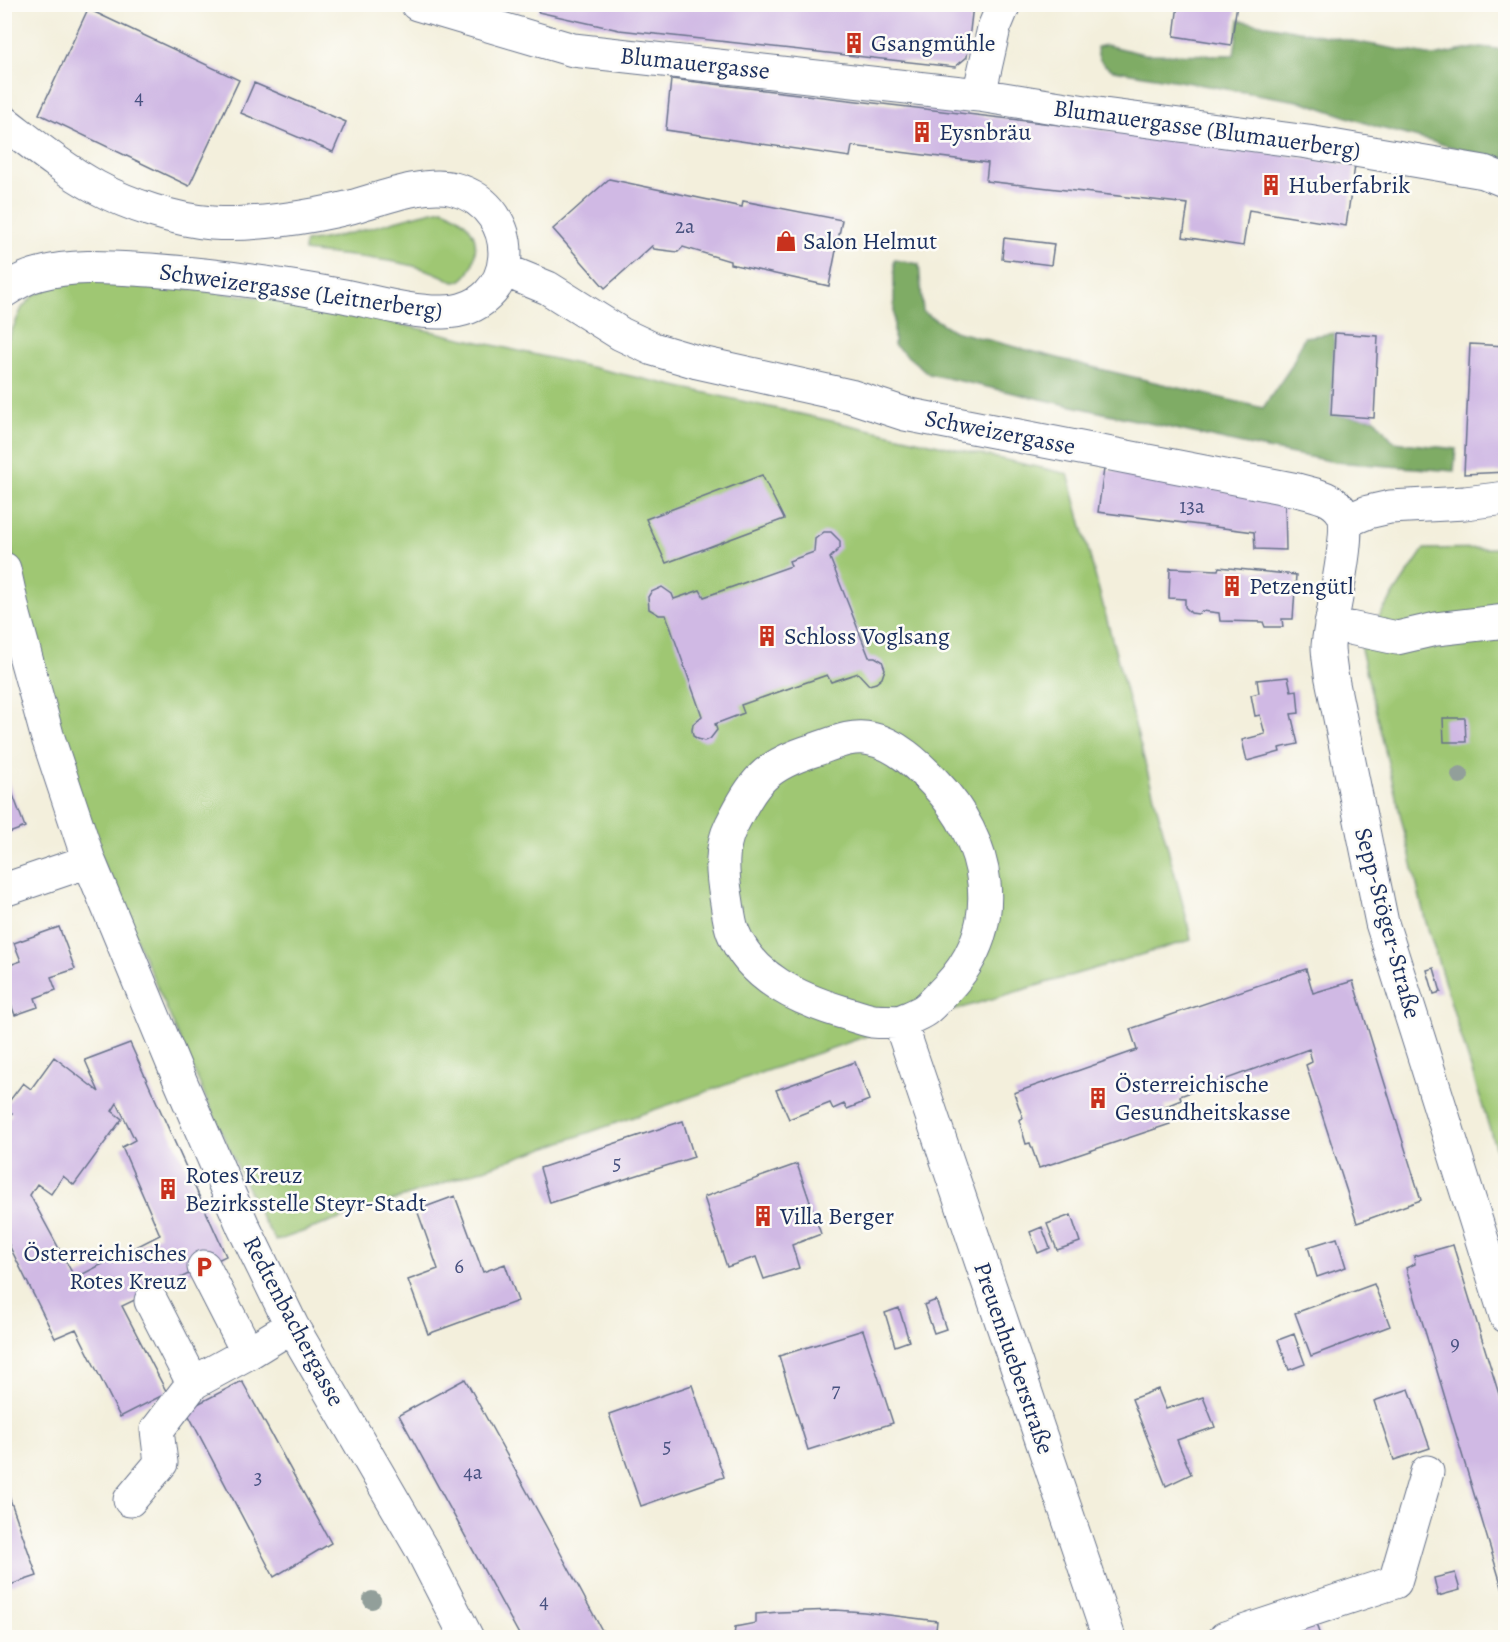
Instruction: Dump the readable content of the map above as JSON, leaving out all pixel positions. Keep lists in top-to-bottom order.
{
  "streets": {
    "street": [
      "Blumauergasse",
      "Blumauergasse (Blumauerberg)",
      "Schweizergasse (Leitnerberg)",
      "Schweizergasse",
      "Sepp-Stöger-Straße",
      "Redtenbachergasse",
      "Preuenhueberstraße"
    ]
  },
  "crossings": [
    ["Blumauergasse", "Blumauergasse (Blumauerberg)"],
    ["Schweizergasse (Leitnerberg)", "Schweizergasse"],
    ["Schweizergasse", "Sepp-Stöger-Straße"]
  ],
  "places": {
    "building": [
      "Gsangmühle",
      "Eysnbräu",
      "Huberfabrik",
      "Petzengütl",
      "Schloss Voglsang",
      "Österreichische Gesundheitskasse",
      "Rotes Kreuz Bezirksstelle Steyr-Stadt",
      "Villa Berger"
    ],
    "shop": ["Salon Helmut"],
    "parking": ["Österreichisches Rotes Kreuz"]
  },
  "house_numbers": [
    "4",
    "2a",
    "13a",
    "5",
    "6",
    "9",
    "7",
    "5",
    "4a",
    "3",
    "4"
  ]
}
